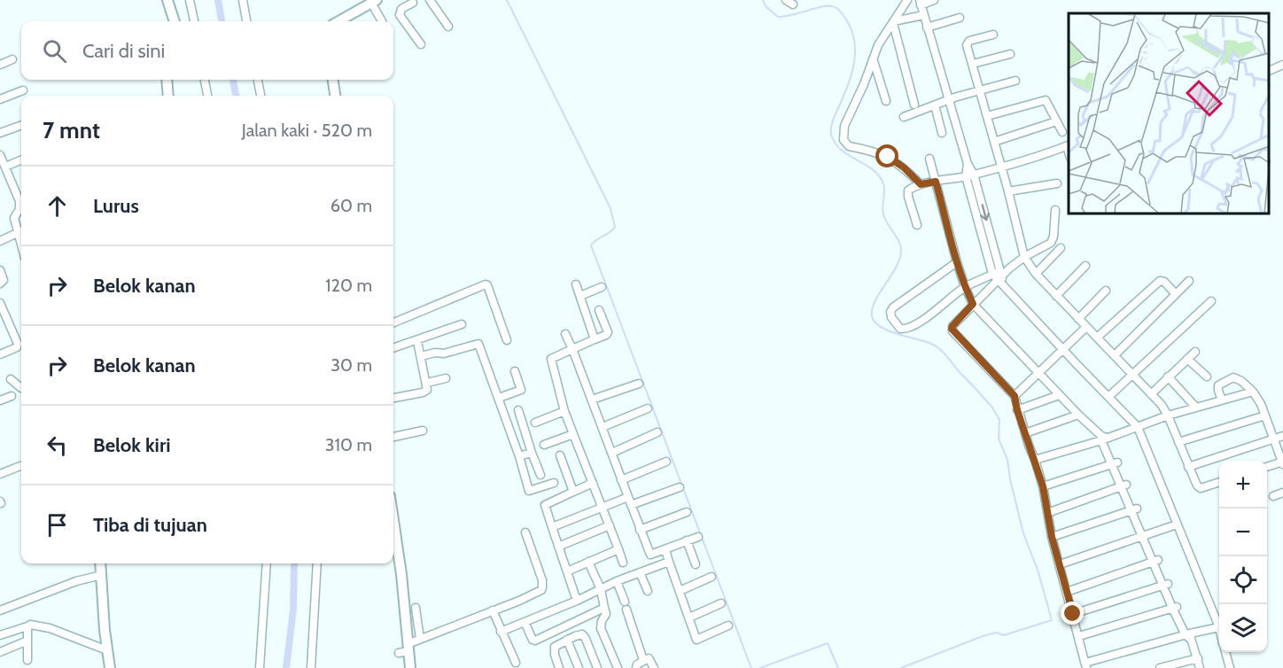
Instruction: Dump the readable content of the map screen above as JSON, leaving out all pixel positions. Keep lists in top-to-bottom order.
{
  "page": {
    "search": "Cari di sini",
    "heading": ["7 mnt", "Jalan kaki · 520 m"],
    "list": [
      ["Lurus", "60 m"],
      ["Belok kanan", "120 m"],
      ["Belok kanan", "30 m"],
      ["Belok kiri", "310 m"],
      "Tiba di tujuan"
    ],
    "map_buttons": ["+", "−"]
  }
}
